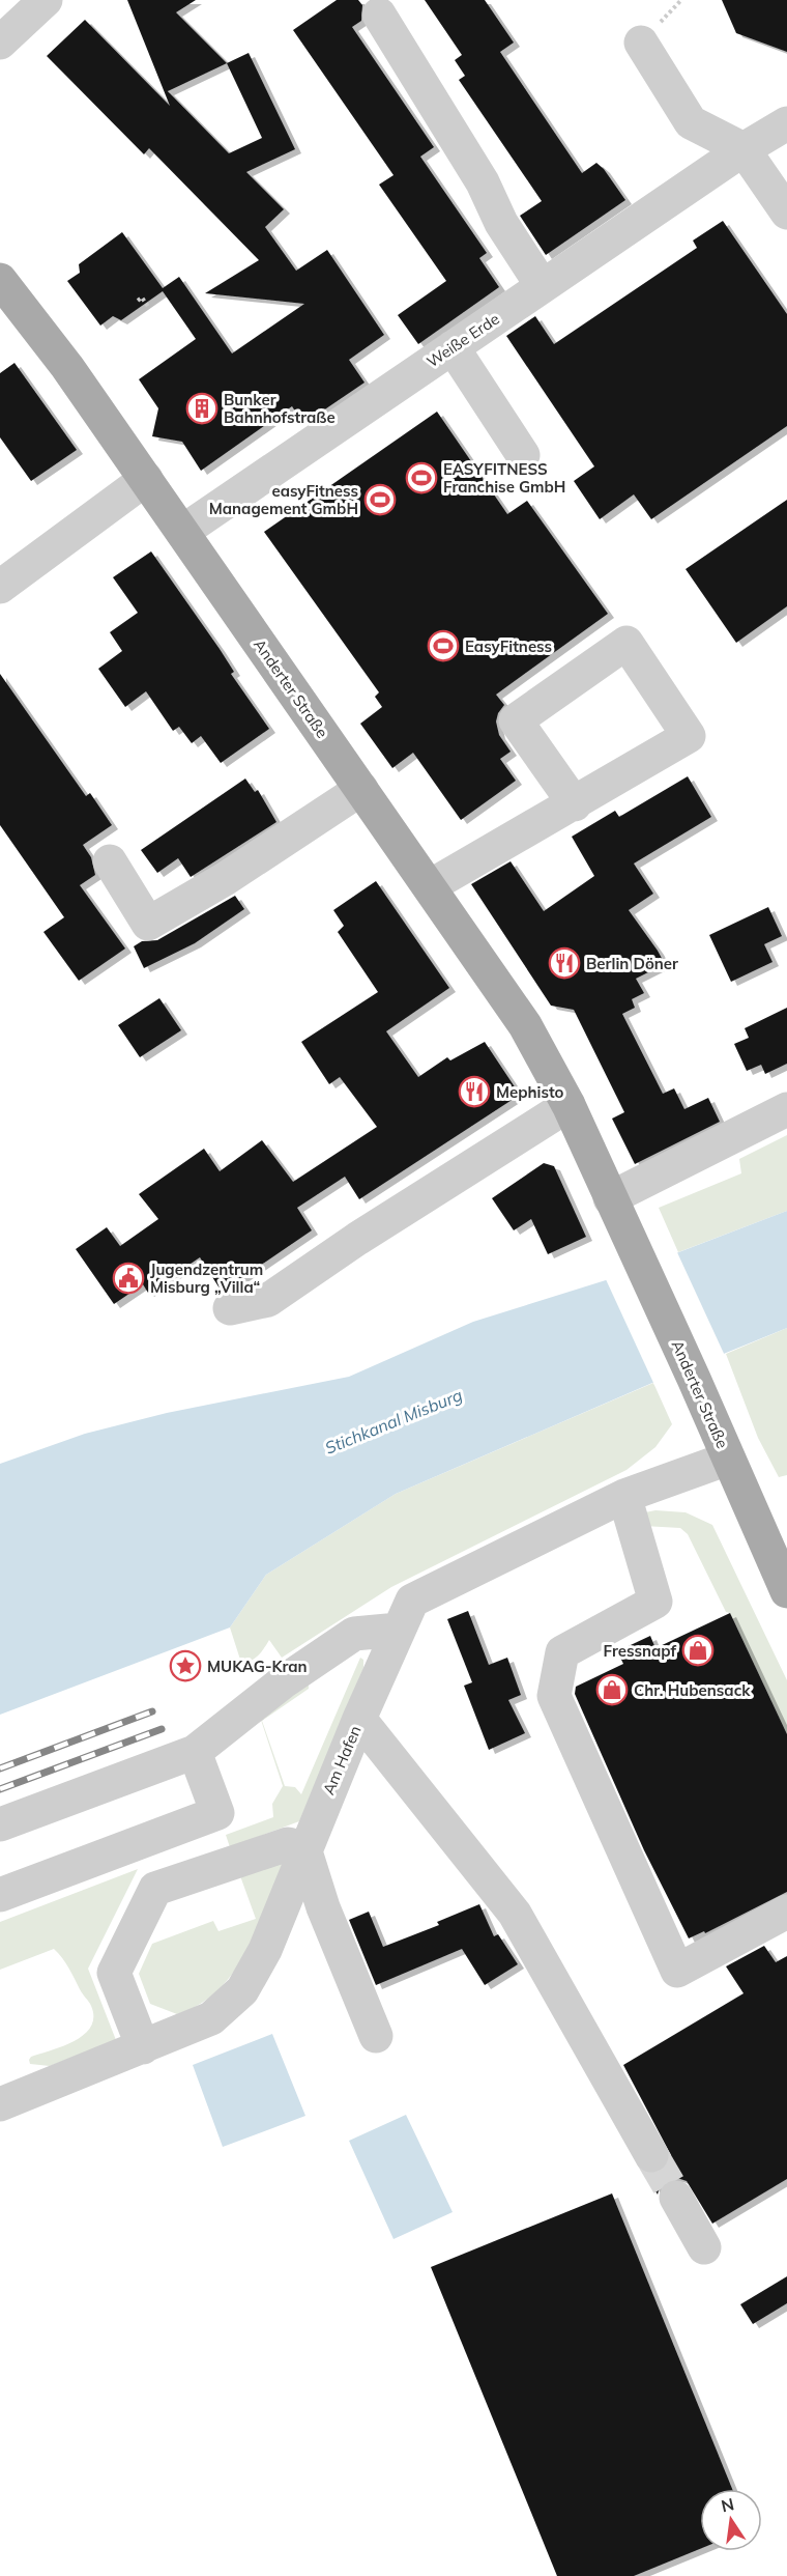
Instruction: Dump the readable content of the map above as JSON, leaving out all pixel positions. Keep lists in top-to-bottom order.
{
  "streets": {
    "main road": ["Anderter Straße"],
    "street": ["Weiße Erde", "Am Hafen"]
  },
  "crossings": [
    ["Weiße Erde", "Anderter Straße"],
    ["Anderter Straße", "Am Hafen"]
  ],
  "water": ["Stichkanal Misburg"],
  "places": {
    "building": ["Bunker Bahnhofstraße"],
    "sports": ["EASYFITNESS Franchise GmbH", "easyFitness Management GmbH", "EasyFitness"],
    "restaurant": ["Berlin Döner", "Mephisto"],
    "public building": ["Jugendzentrum Misburg „Villa“"],
    "shop": ["Fressnapf", "Chr. Hubensack"],
    "place": ["MUKAG-Kran"]
  },
  "north": "top"
}
